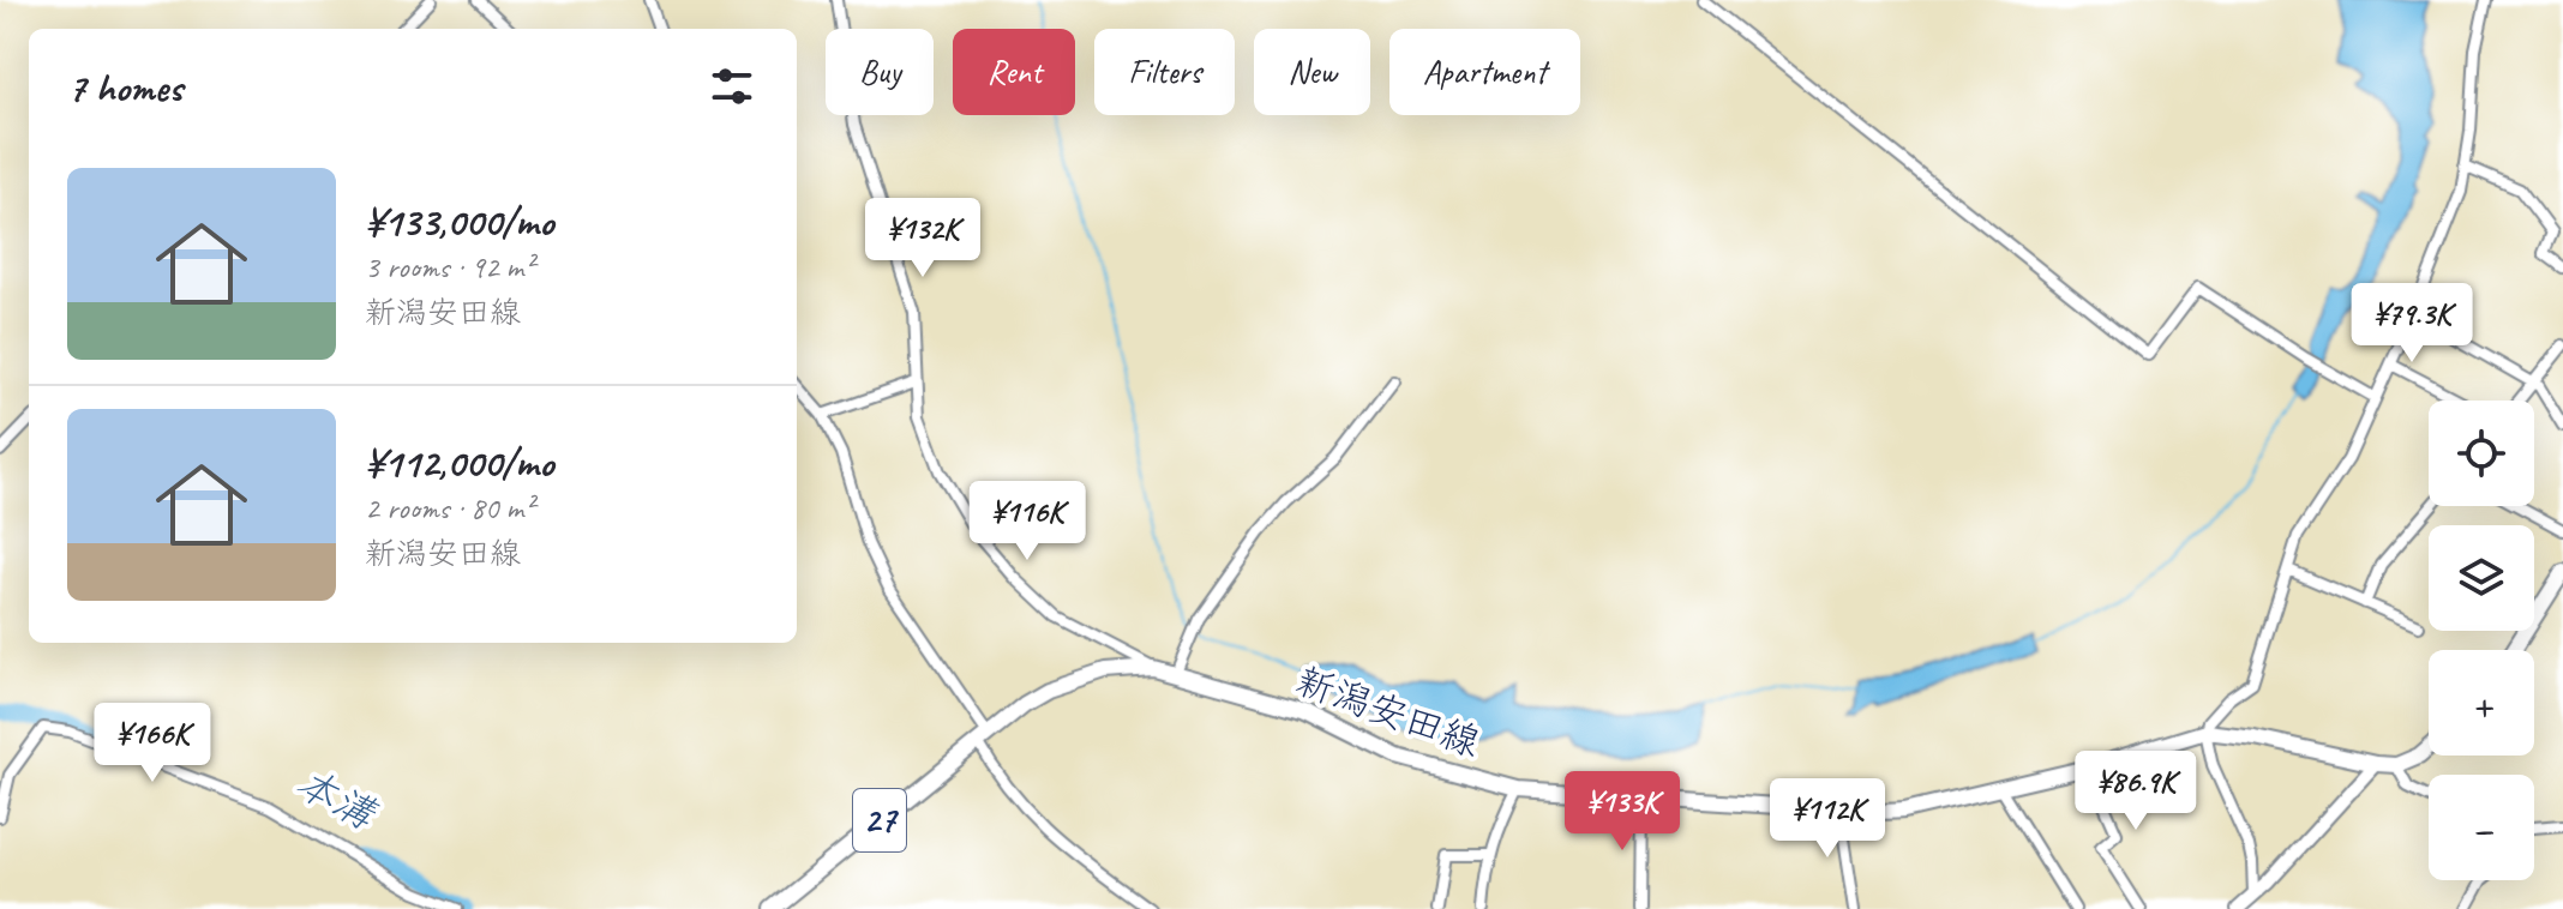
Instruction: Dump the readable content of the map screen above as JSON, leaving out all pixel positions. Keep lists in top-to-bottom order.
{
  "streets": {
    "main road": ["新潟安田線", "27"]
  },
  "water": ["本溝"],
  "page": {
    "chip": [
      "Buy",
      "Rent",
      "Filters",
      "New",
      "Apartment"
    ],
    "heading": "7 homes",
    "list": [
      {
        "name": "¥133,000/mo",
        "note": "3 rooms · 92 m² · 新潟安田線"
      },
      {
        "name": "¥112,000/mo",
        "note": "2 rooms · 80 m² · 新潟安田線"
      }
    ],
    "price": [
      "¥132K",
      "¥79.3K",
      "¥116K",
      "¥166K",
      "¥86.9K",
      "¥133K",
      "¥112K"
    ],
    "map_buttons": ["+", "−"]
  }
}
